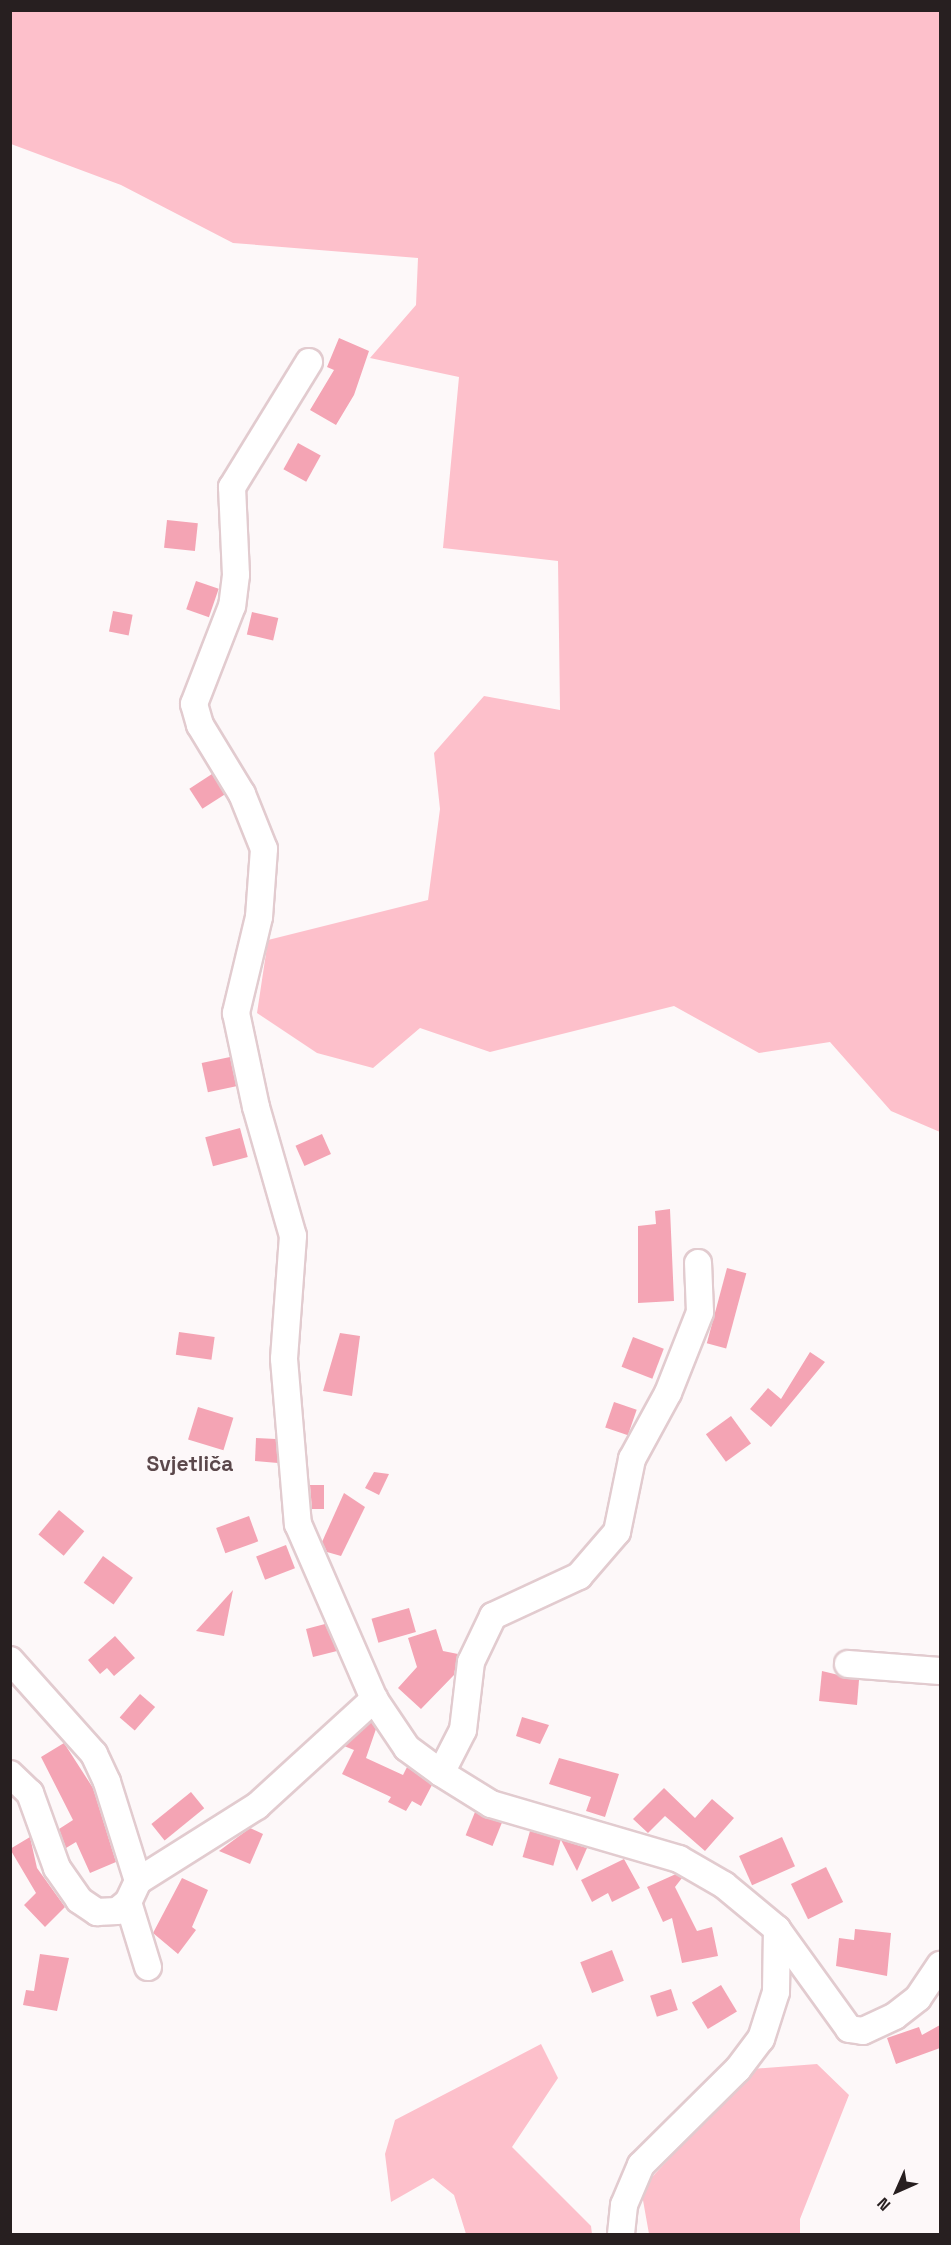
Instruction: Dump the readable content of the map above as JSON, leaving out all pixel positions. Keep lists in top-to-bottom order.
{
  "districts": ["Svjetliča"],
  "north": "bottom left"
}
